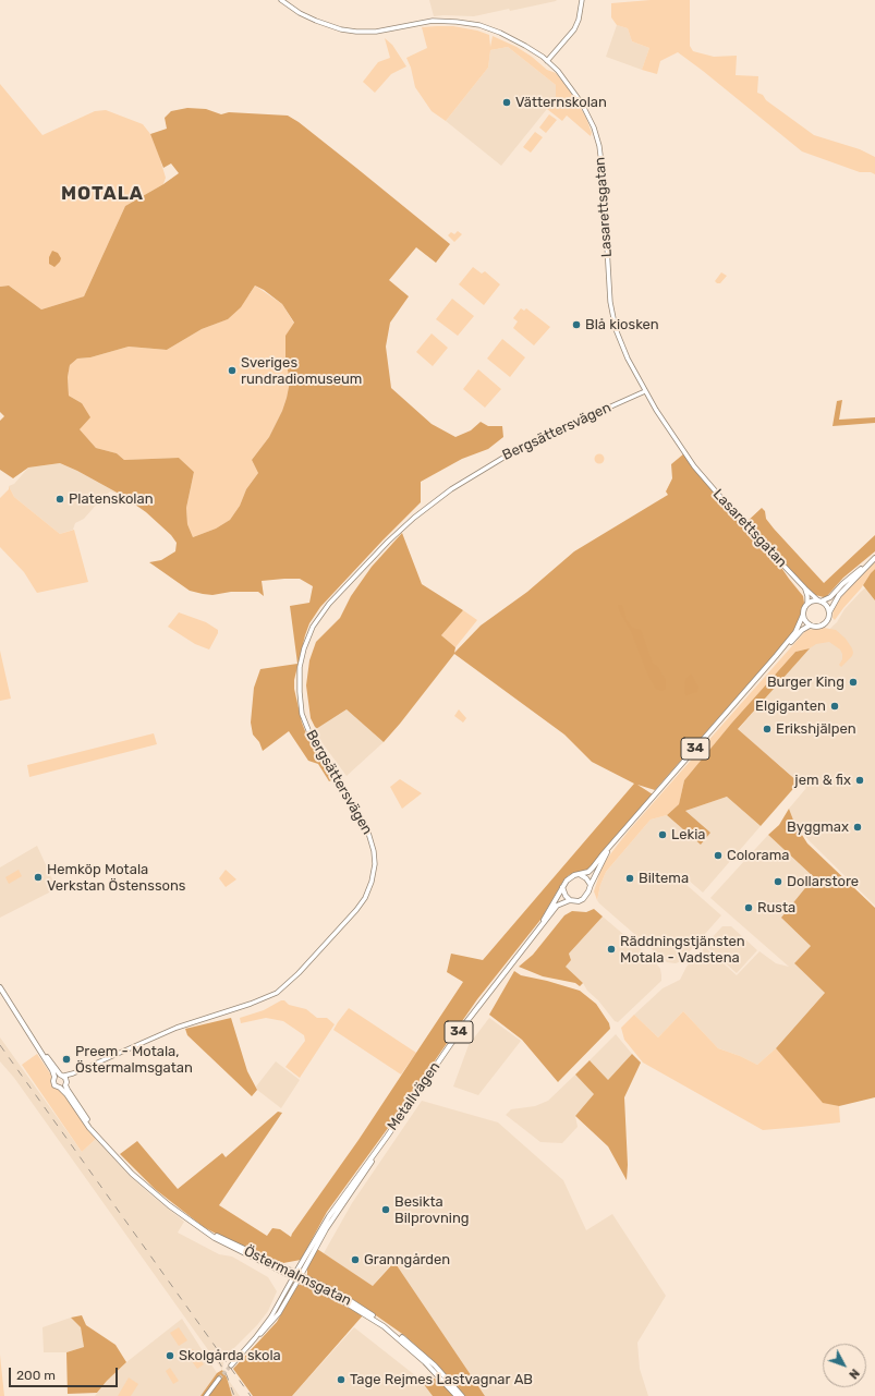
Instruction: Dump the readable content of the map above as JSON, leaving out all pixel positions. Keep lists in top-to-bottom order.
{
  "streets": {
    "main road": ["34", "Metallvägen", "Östermalmsgatan"],
    "street": ["Lasarettsgatan", "Bergsättersvägen"]
  },
  "crossings": [
    ["Lasarettsgatan", "Bergsättersvägen"],
    ["Lasarettsgatan", "34"],
    ["Bergsättersvägen", "Östermalmsgatan"],
    ["34", "Metallvägen"],
    ["Metallvägen", "Östermalmsgatan"]
  ],
  "districts": ["MOTALA"],
  "places": [
    "Vätternskolan",
    "Blå kiosken",
    "Sveriges rundradiomuseum",
    "Platenskolan",
    "Burger King",
    "Elgiganten",
    "Erikshjälpen",
    "jem & fix",
    "Byggmax",
    "Lekia",
    "Colorama",
    "Hemköp Motala Verkstan Östenssons",
    "Biltema",
    "Dollarstore",
    "Rusta",
    "Räddningstjänsten Motala - Vadstena",
    "Preem - Motala, Östermalmsgatan",
    "Besikta Bilprovning",
    "Granngården",
    "Skolgårda skola",
    "Tage Rejmes Lastvagnar AB"
  ],
  "scale_bar": "200 m",
  "north": "bottom right"
}
